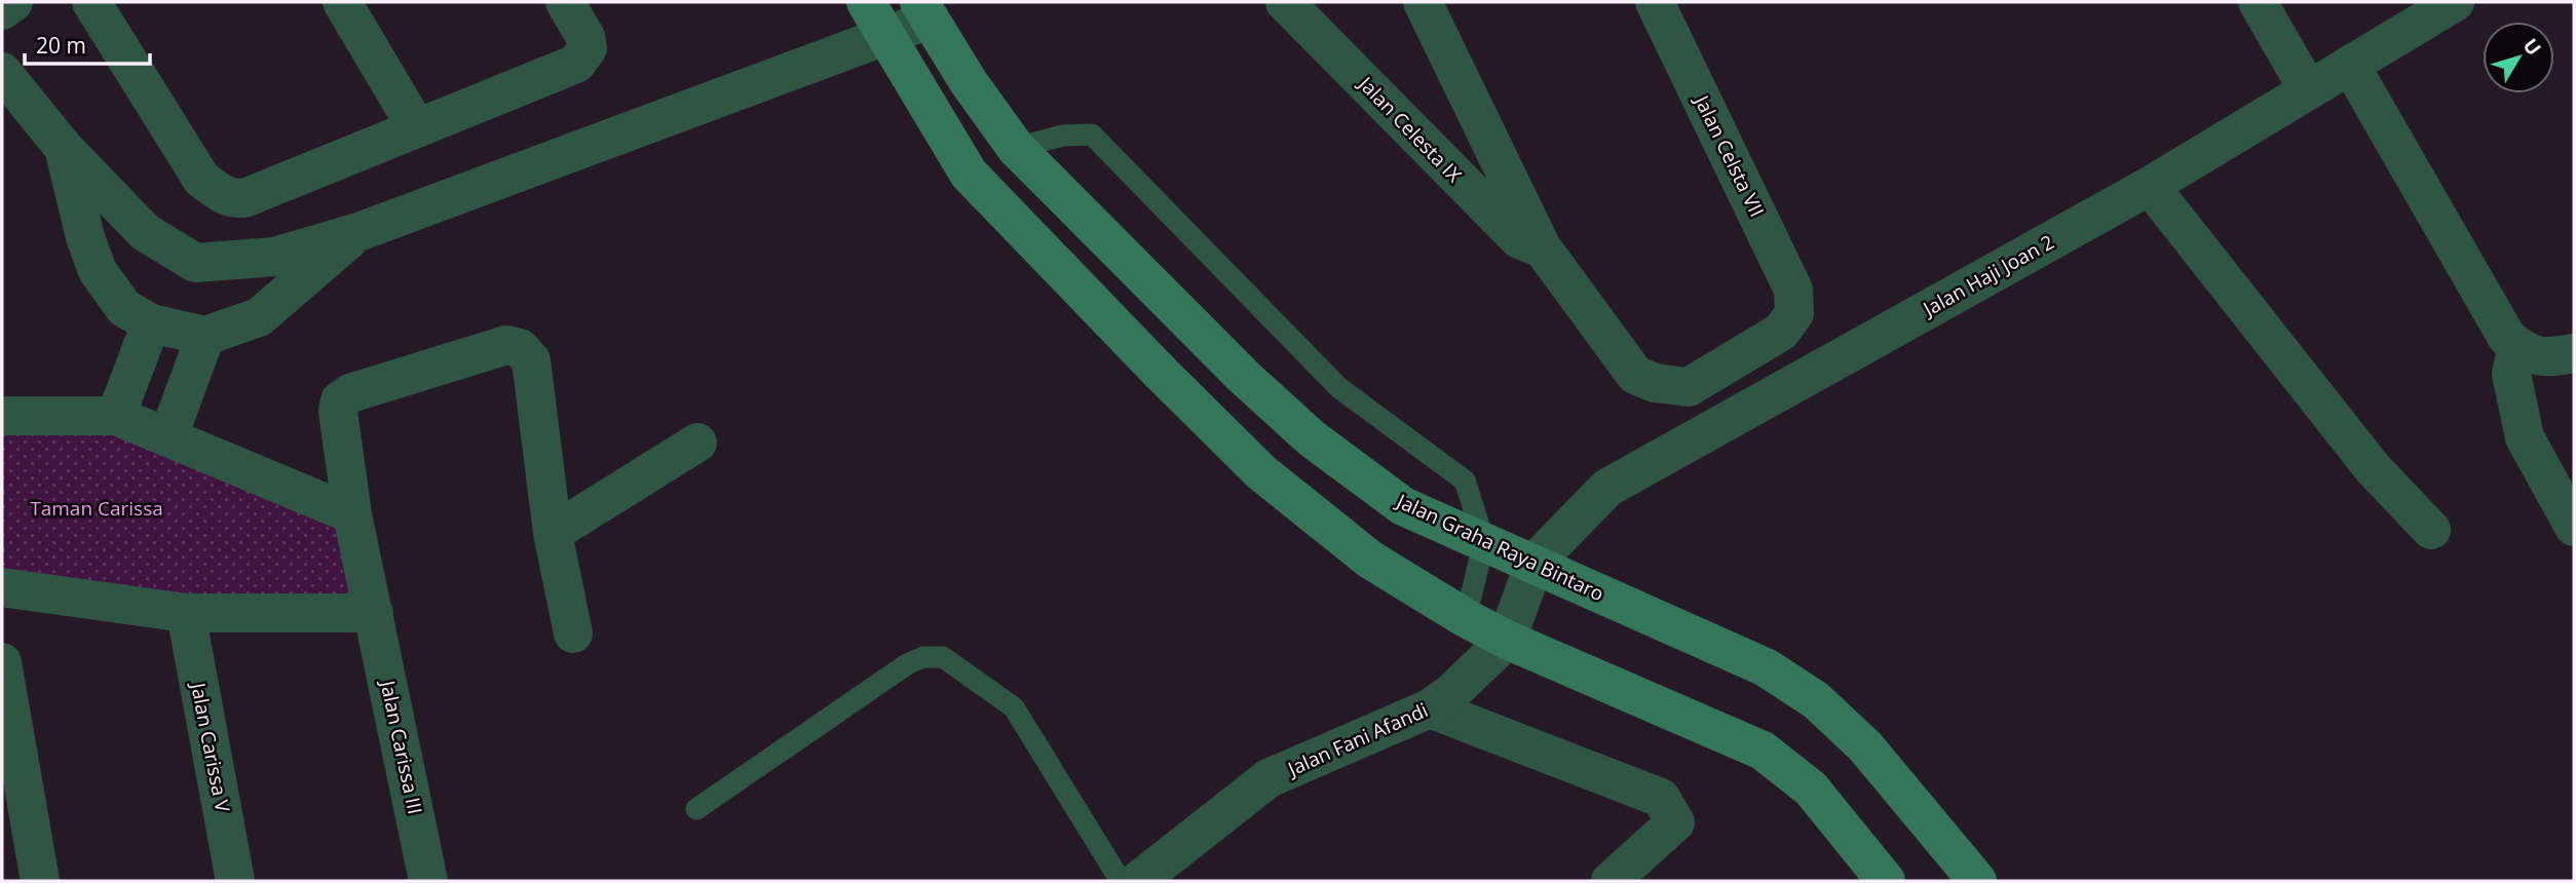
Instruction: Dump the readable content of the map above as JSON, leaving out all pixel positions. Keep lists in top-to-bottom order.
{
  "streets": {
    "main road": ["Jalan Graha Raya Bintaro"],
    "street": [
      "Jalan Celesta IX",
      "Jalan Celsta VII",
      "Jalan Haji Joan 2",
      "Jalan Fani Afandi",
      "Jalan Carissa V",
      "Jalan Carissa III"
    ]
  },
  "crossings": [
    ["Jalan Celesta IX", "Jalan Celsta VII"],
    ["Jalan Haji Joan 2", "Jalan Graha Raya Bintaro"],
    ["Jalan Haji Joan 2", "Jalan Fani Afandi"],
    ["Jalan Graha Raya Bintaro", "Jalan Fani Afandi"]
  ],
  "parks": ["Taman Carissa"],
  "scale_bar": "20 m",
  "north": "top right"
}
